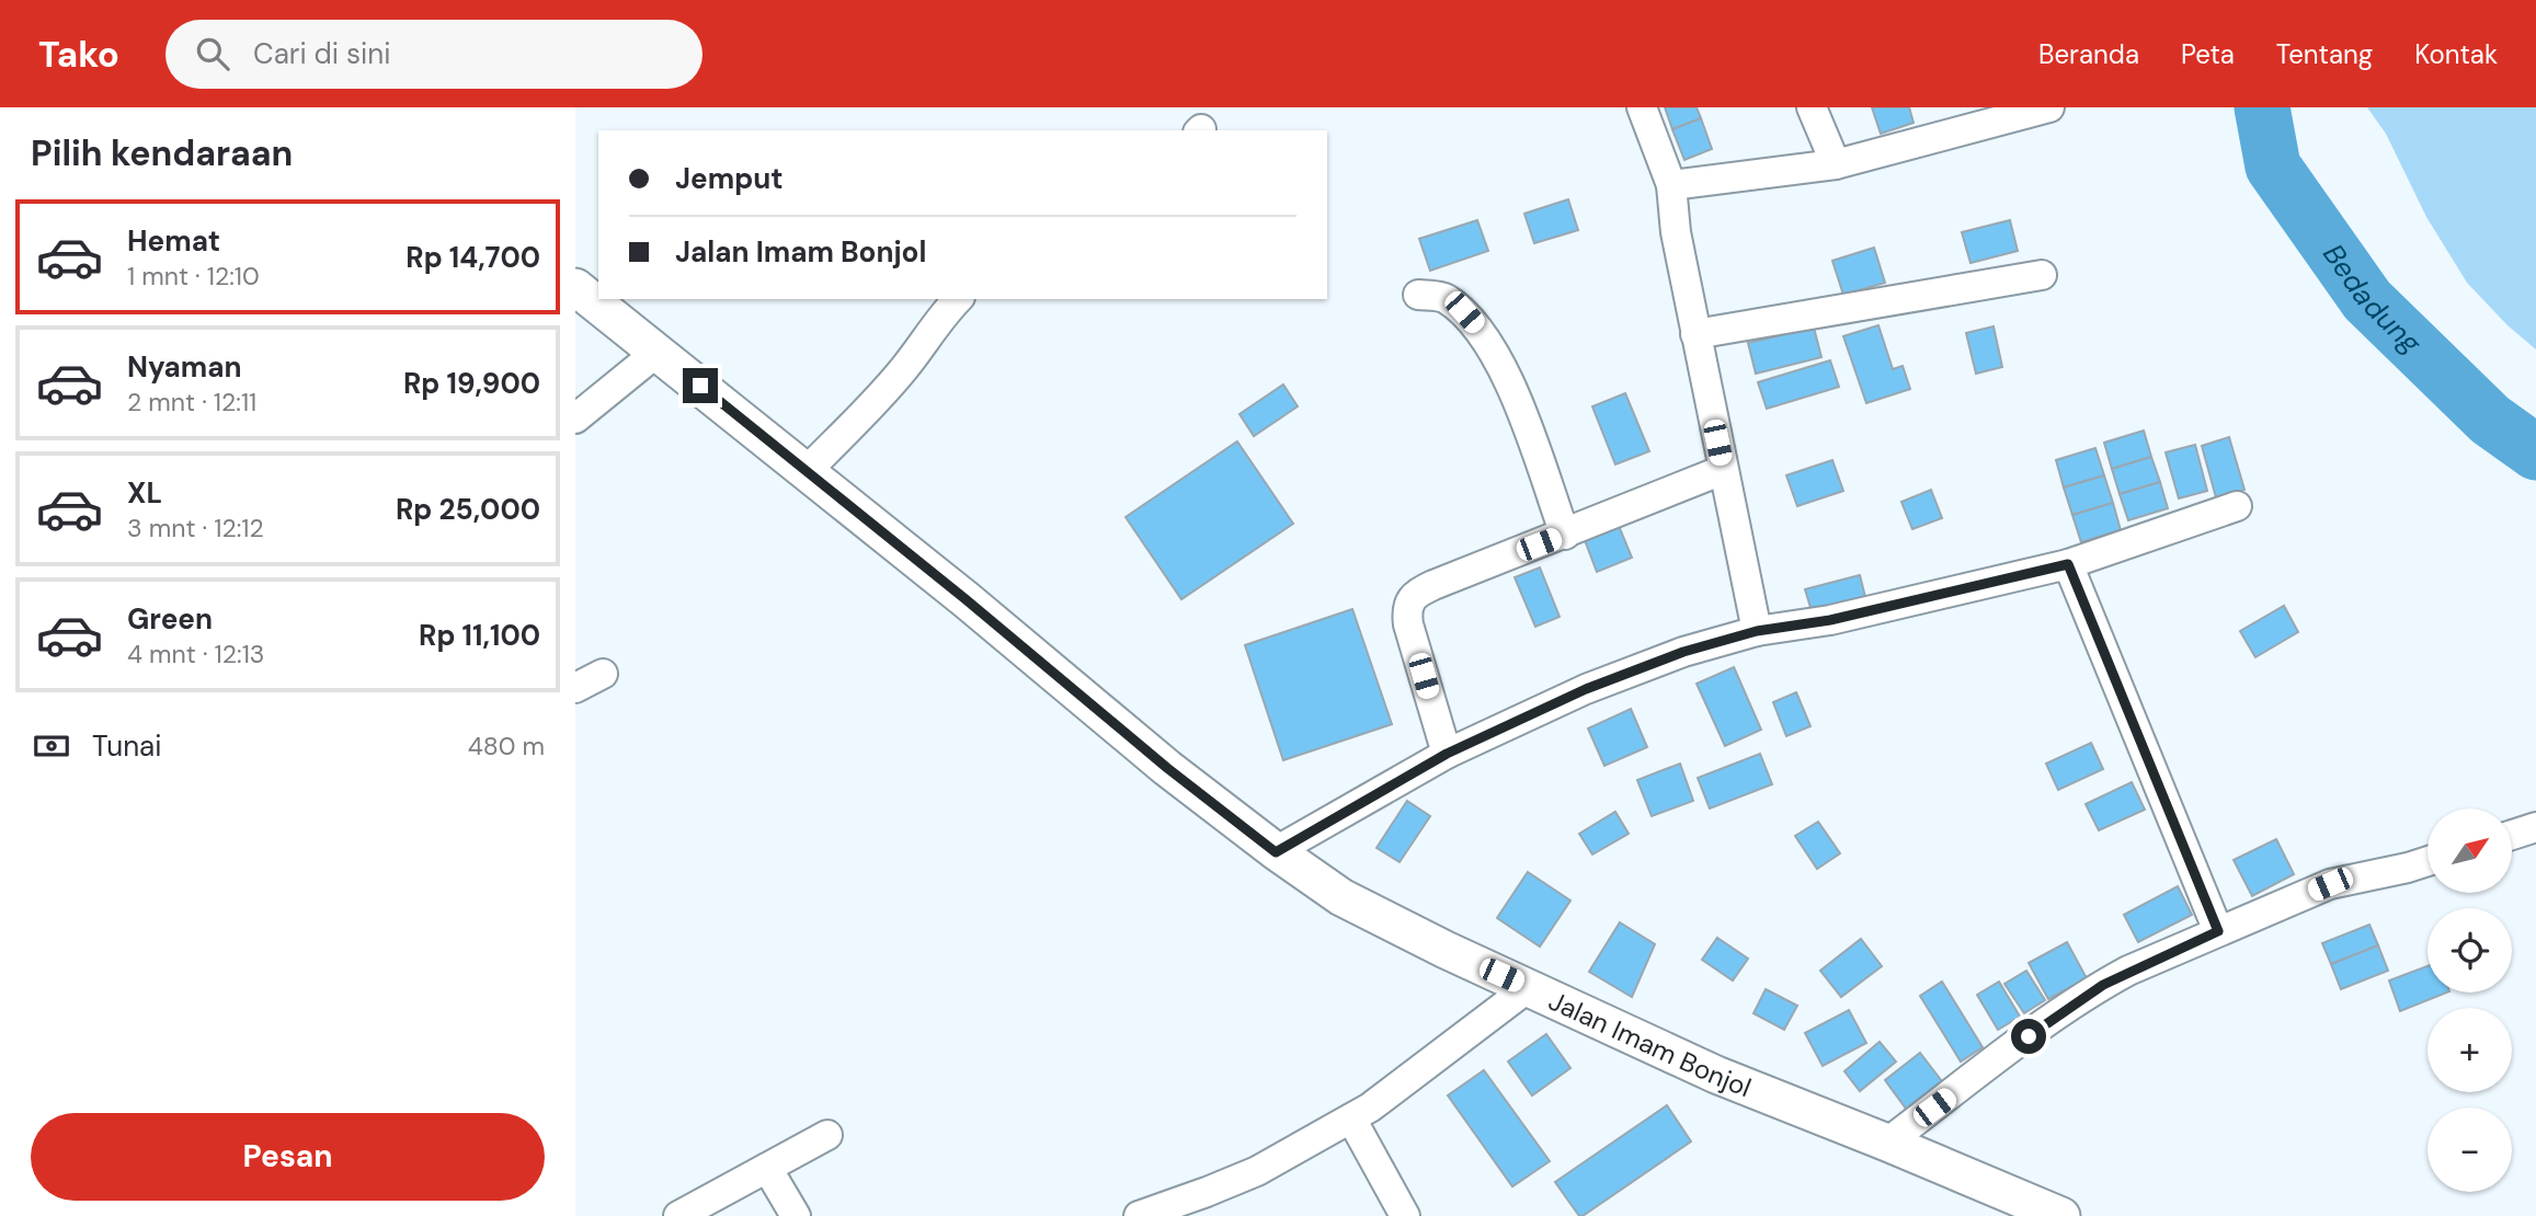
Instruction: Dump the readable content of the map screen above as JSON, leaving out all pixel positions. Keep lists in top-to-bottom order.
{
  "streets": {
    "street": ["Jalan Imam Bonjol"]
  },
  "water": ["Bedadung"],
  "north": "top right",
  "page": {
    "header": "Tako",
    "search": "Cari di sini",
    "nav": [
      "Beranda",
      "Peta",
      "Tentang",
      "Kontak"
    ],
    "heading": "Pilih kendaraan",
    "banner": ["Jemput", "Jalan Imam Bonjol"],
    "list": [
      {
        "name": "Hemat",
        "note": "1 mnt · 12:10",
        "value": "Rp 14,700"
      },
      {
        "name": "Nyaman",
        "note": "2 mnt · 12:11",
        "value": "Rp 19,900"
      },
      {
        "name": "XL",
        "note": "3 mnt · 12:12",
        "value": "Rp 25,000"
      },
      {
        "name": "Green",
        "note": "4 mnt · 12:13",
        "value": "Rp 11,100"
      }
    ],
    "pay": ["Tunai", "480 m"],
    "map_buttons": ["+", "−"],
    "buttons": "Pesan"
  }
}
